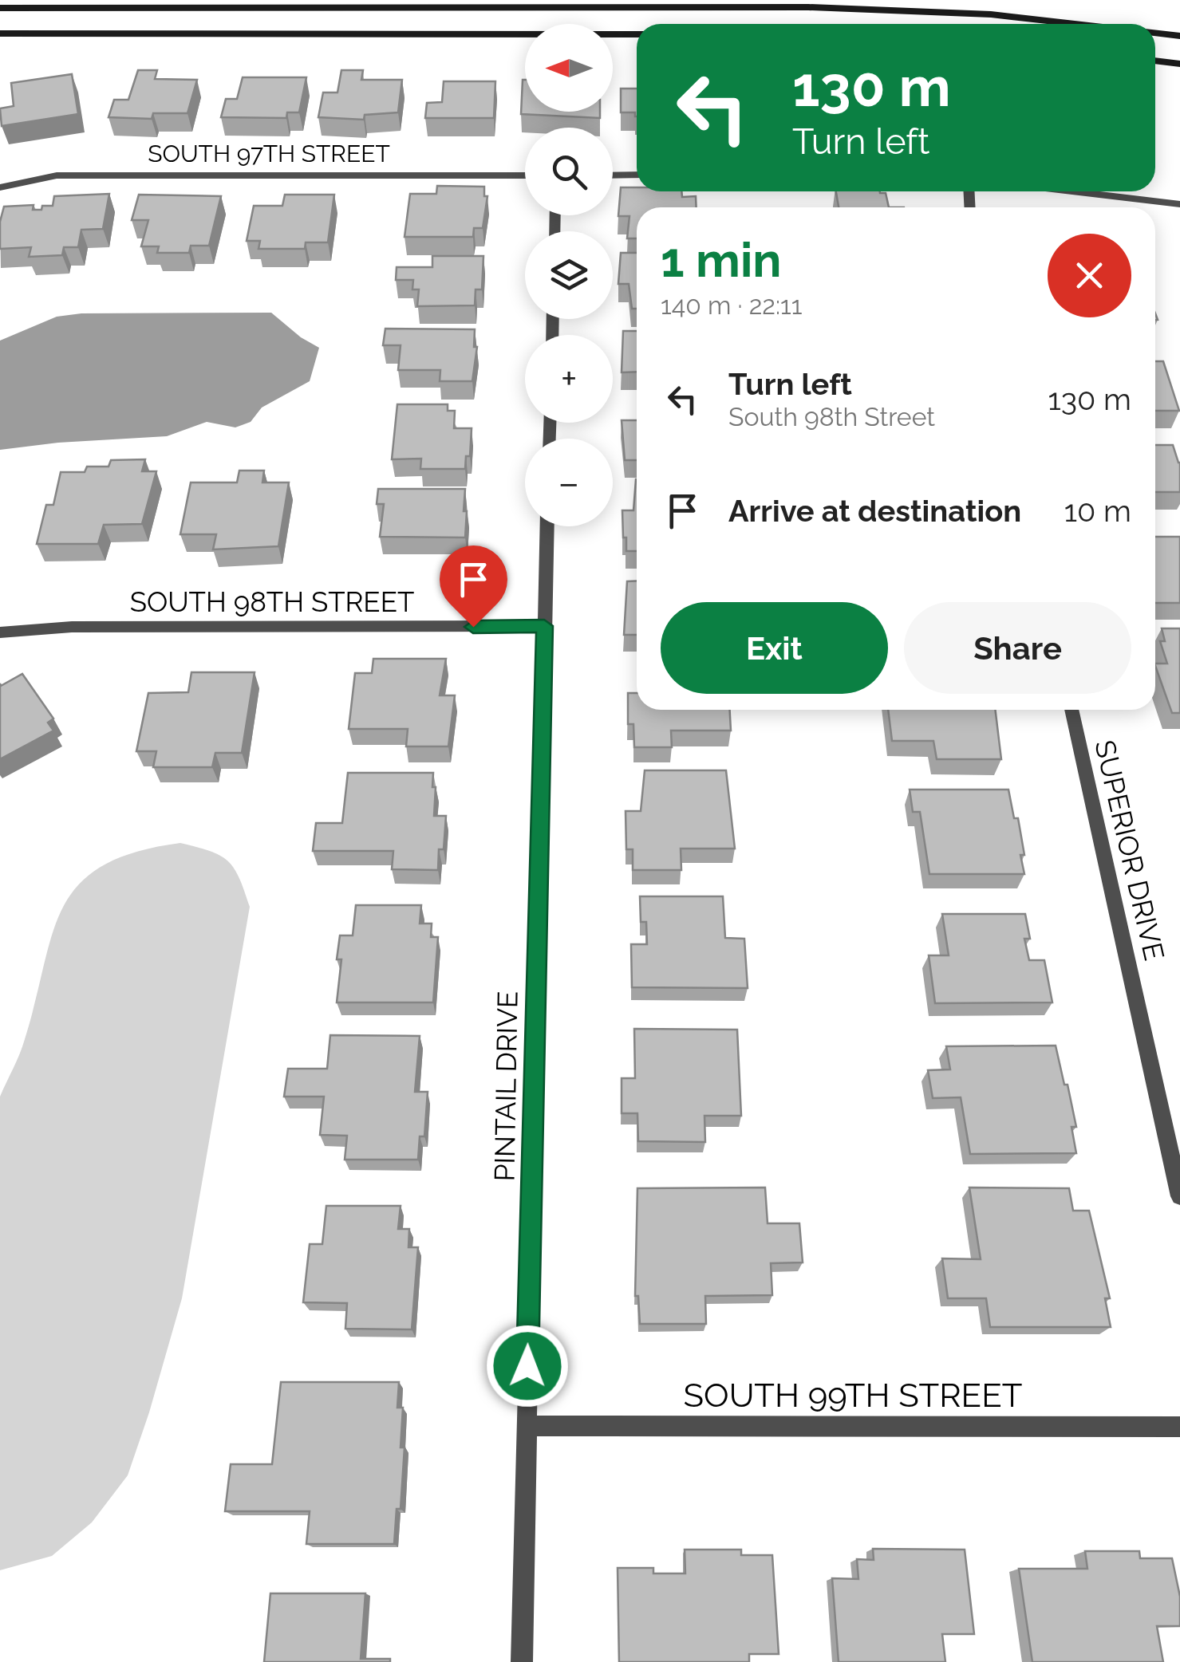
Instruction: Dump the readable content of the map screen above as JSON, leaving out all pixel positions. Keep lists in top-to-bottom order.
{
  "streets": {
    "street": [
      "SOUTH 97TH STREET",
      "SOUTH 98TH STREET",
      "SUPERIOR DRIVE",
      "PINTAIL DRIVE",
      "SOUTH 99TH STREET"
    ]
  },
  "crossings": [
    ["SOUTH 98TH STREET", "PINTAIL DRIVE"],
    ["PINTAIL DRIVE", "SOUTH 99TH STREET"]
  ],
  "north": "left",
  "page": {
    "map_buttons": ["+", "−"],
    "turn": ["130 m", "Turn left"],
    "heading": ["1 min", "140 m · 22:11"],
    "list": [
      {
        "name": "Turn left",
        "note": "South 98th Street",
        "value": "130 m"
      },
      {
        "name": "Arrive at destination",
        "value": "10 m"
      }
    ],
    "buttons": ["Exit", "Share"]
  }
}
